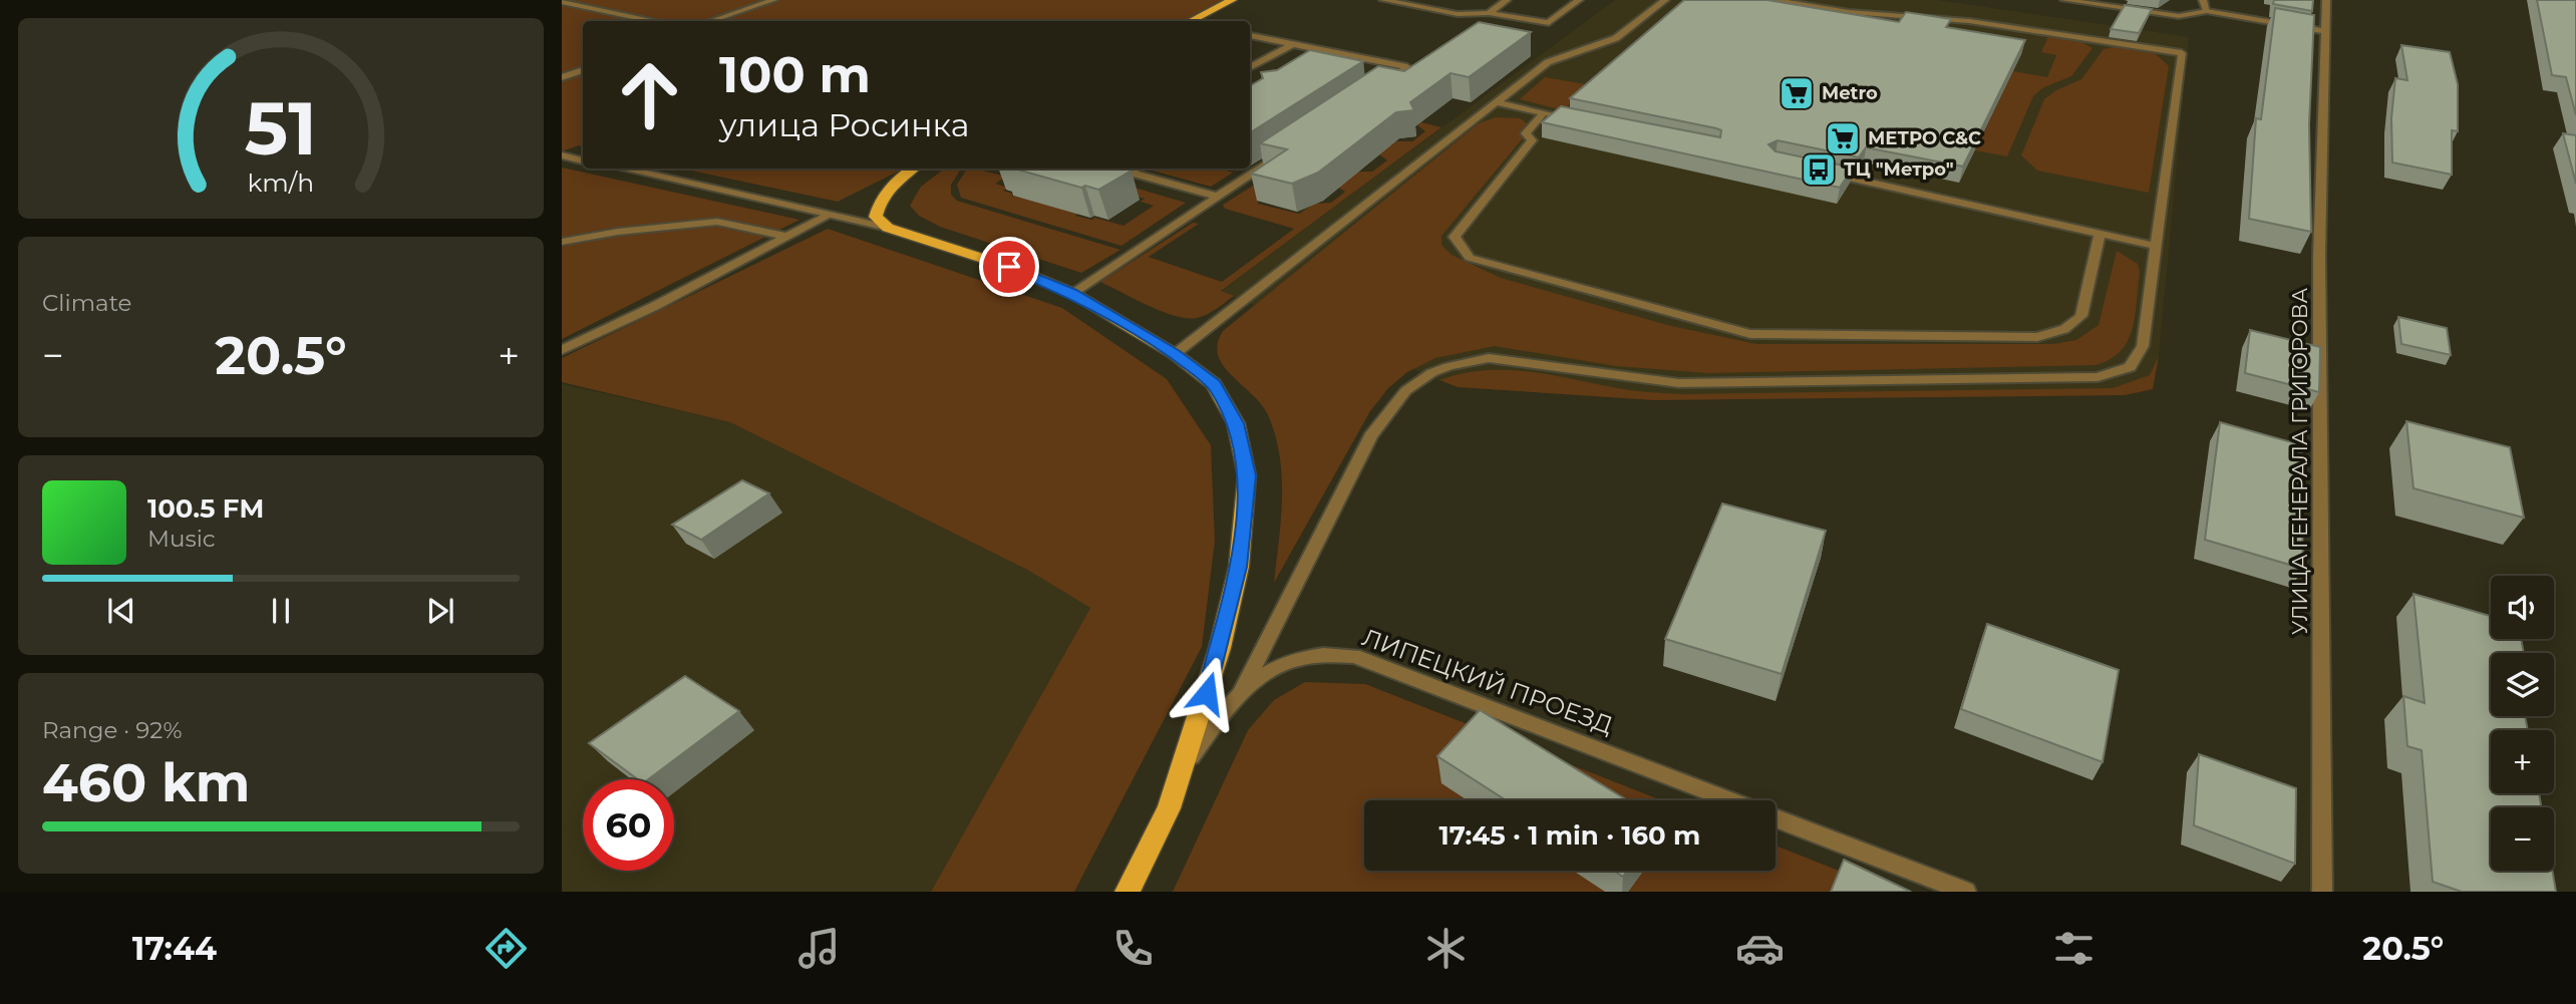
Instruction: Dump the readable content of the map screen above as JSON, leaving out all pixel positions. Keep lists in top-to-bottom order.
{
  "streets": {
    "street": ["УЛИЦА ГЕНЕРАЛА ГРИГОРОВА", "ЛИПЕЦКИЙ ПРОЕЗД"]
  },
  "places": {
    "supermarket": ["Metro", "МЕТРО С&С"],
    "bus stop": ["ТЦ \"Метро\""]
  },
  "page": {
    "turn": ["100 m", "улица Росинка"],
    "tile": [
      "Climate",
      ["Range · 92%", "460 km"]
    ],
    "heat": ["−", "20.5°", "+"],
    "song": ["100.5 FM", "Music"],
    "map_buttons": ["+", "−"],
    "limit": "60",
    "trip": "17:45 · 1 min · 160 m",
    "tabs": ["17:44", "20.5°"],
    "gauge": ["51", "km/h"]
  }
}
